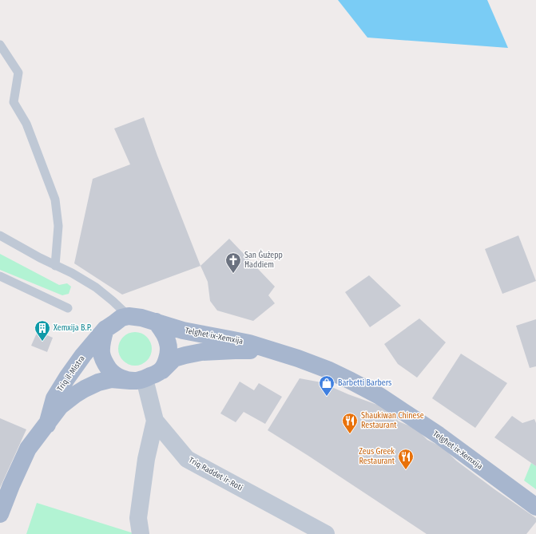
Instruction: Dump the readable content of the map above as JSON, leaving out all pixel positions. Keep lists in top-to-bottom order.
{
  "streets": {
    "main road": ["Telgħet ix-Xemxija", "Triq il-Mistra"],
    "street": ["Triq Raddet ir-Roti"]
  },
  "crossings": [
    ["Telgħet ix-Xemxija", "Triq il-Mistra"],
    ["Telgħet ix-Xemxija", "Triq Raddet ir-Roti"],
    ["Triq il-Mistra", "Triq Raddet ir-Roti"]
  ],
  "places": {
    "church": ["San Ġużepp Ħaddiem"],
    "building": ["Xemxija B.P."],
    "shop": ["Barbetti Barbers"],
    "restaurant": ["Shaukiwan Chinese Restaurant", "Zeus Greek Restaurant"]
  }
}
